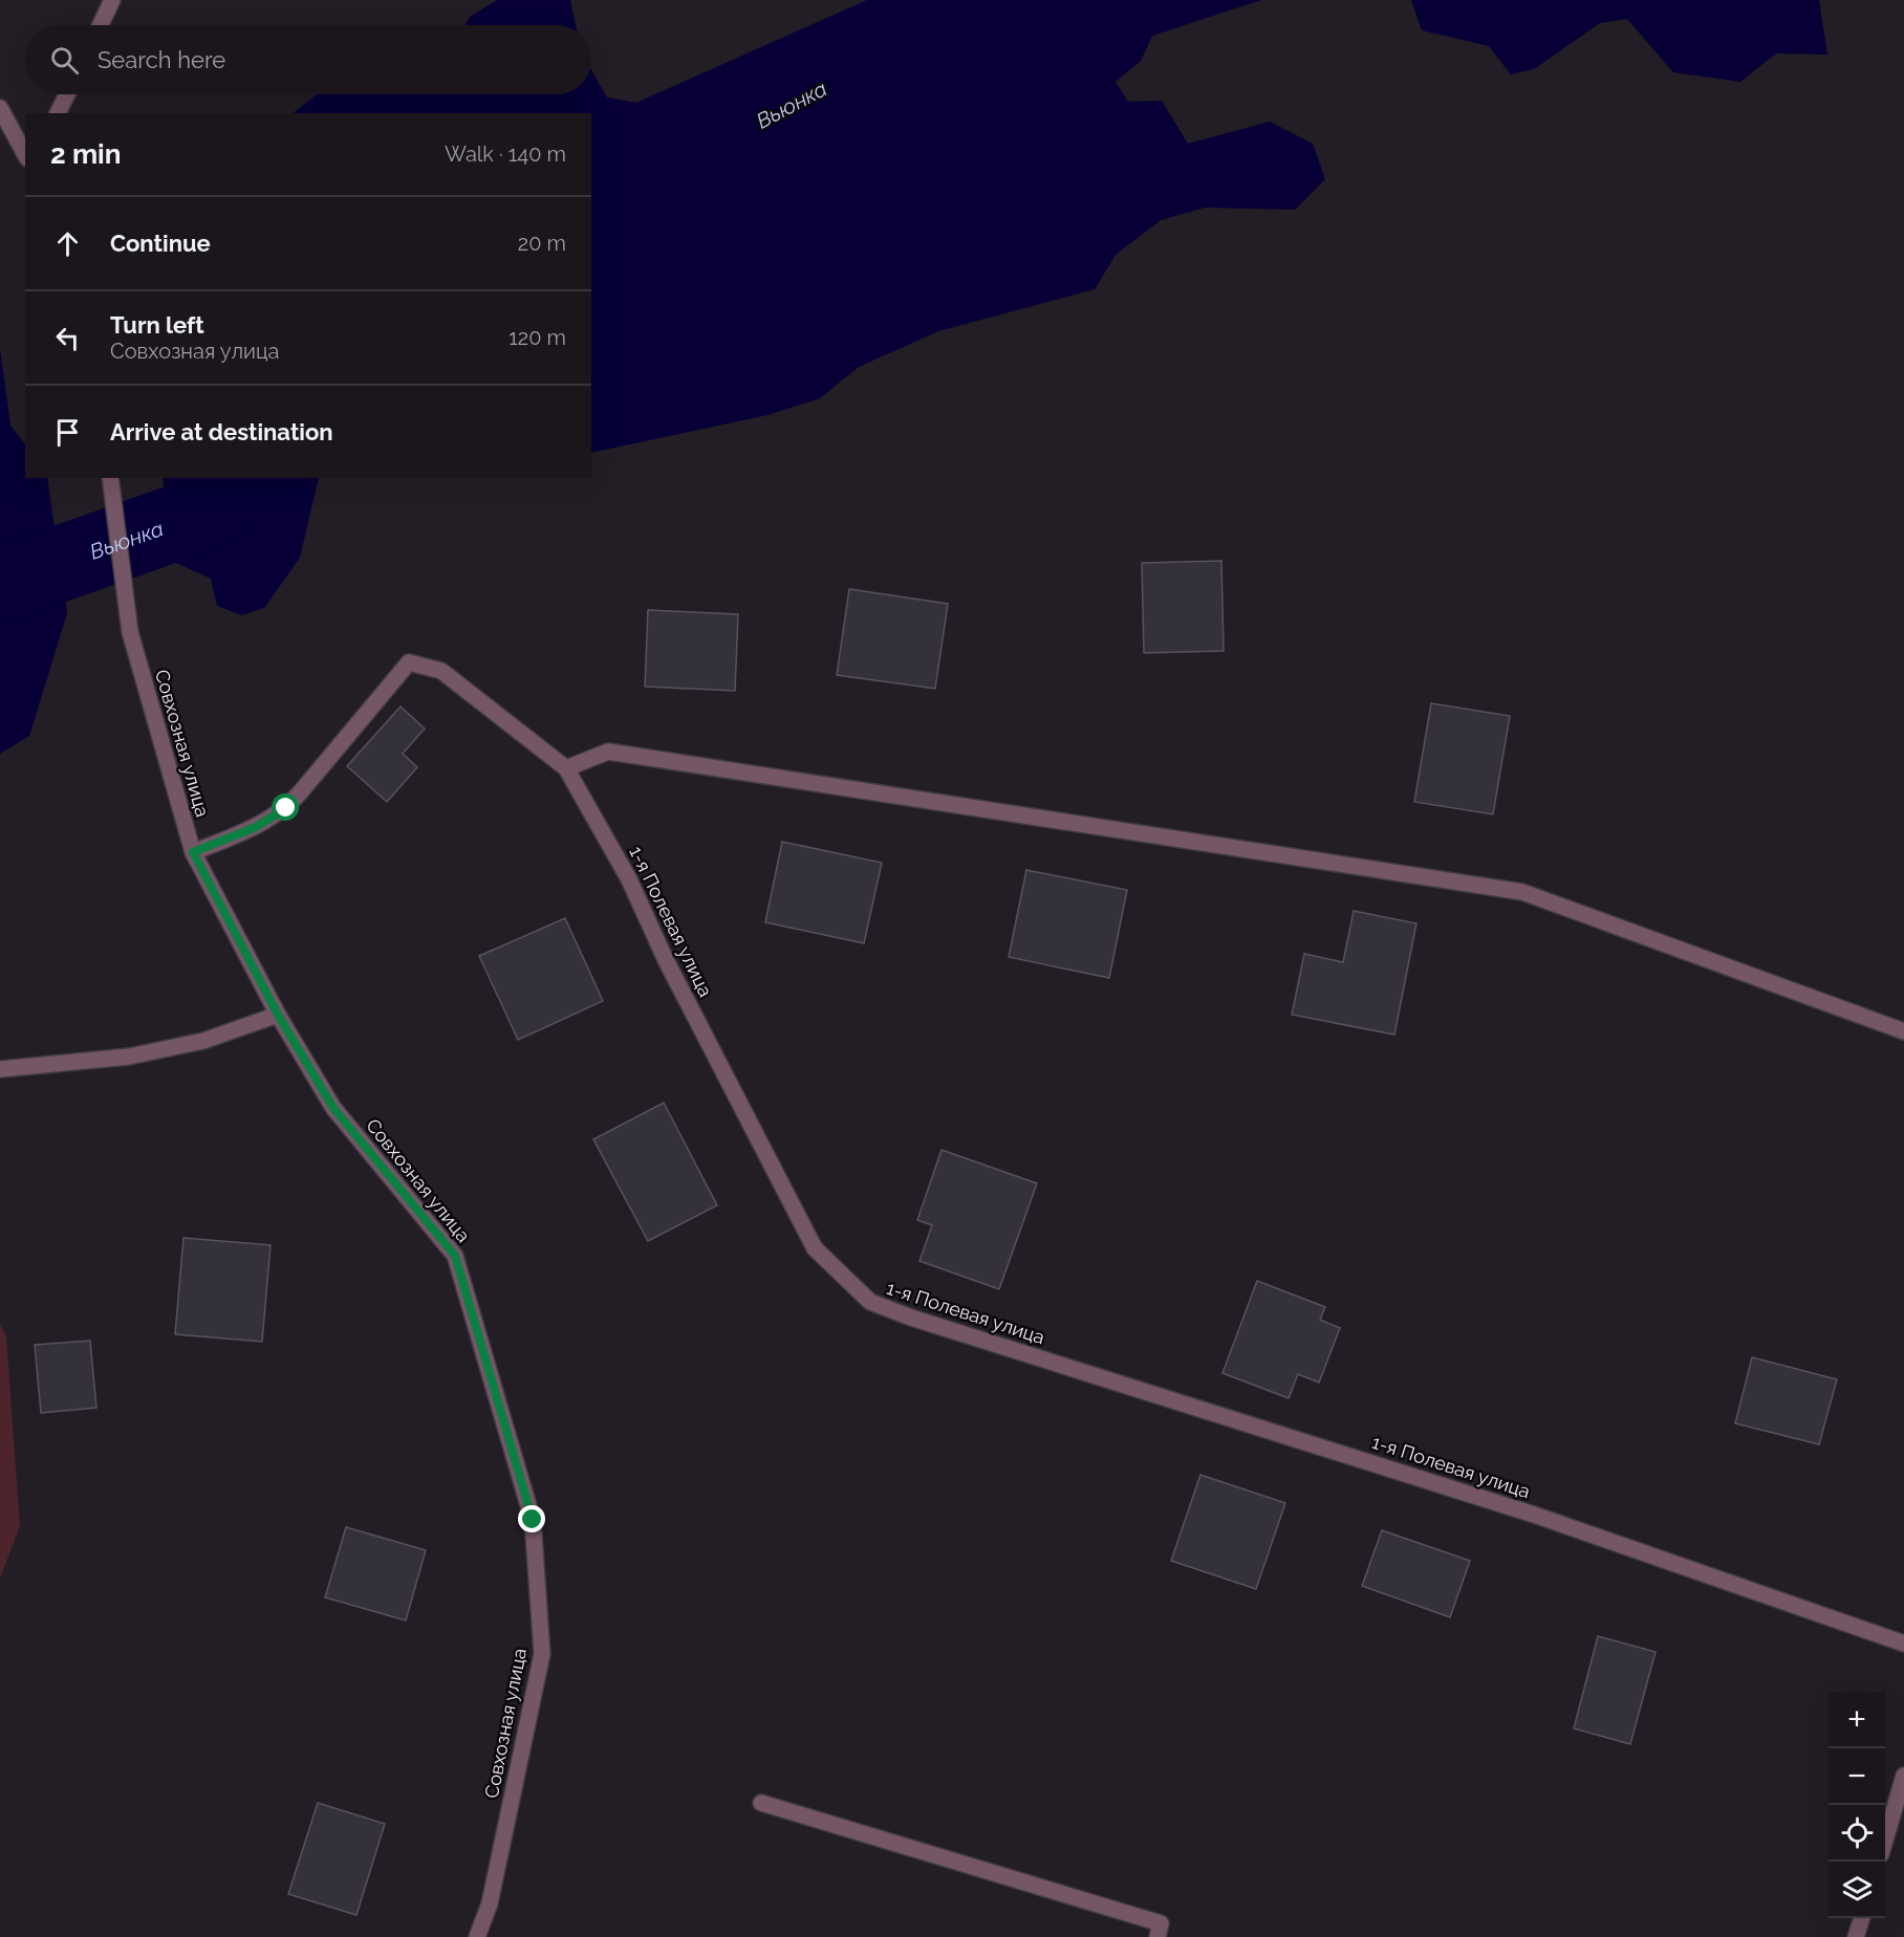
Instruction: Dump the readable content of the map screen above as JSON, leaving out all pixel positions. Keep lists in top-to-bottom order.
{
  "streets": {
    "street": ["Совхозная улица", "1-я Полевая улица"]
  },
  "crossings": [
    ["Совхозная улица", "1-я Полевая улица"]
  ],
  "water": ["Вьюнка"],
  "page": {
    "search": "Search here",
    "heading": ["2 min", "Walk · 140 m"],
    "list": [
      ["Continue", "20 m"],
      ["Turn left", "Совхозная улица", "120 m"],
      "Arrive at destination"
    ],
    "map_buttons": ["+", "−"]
  }
}
